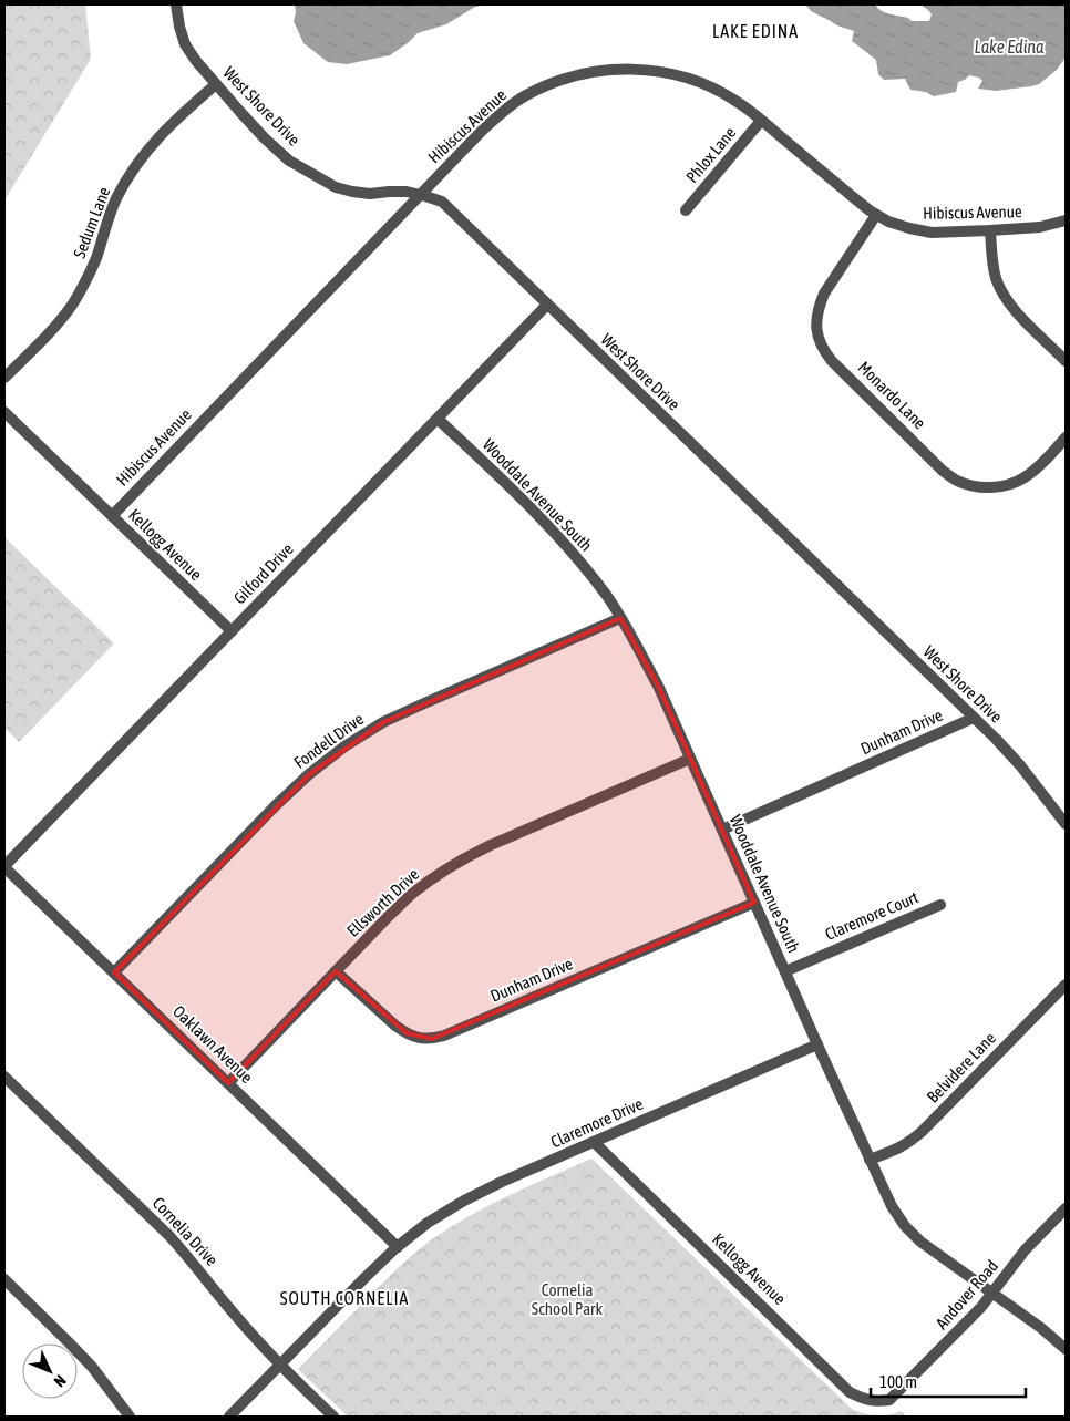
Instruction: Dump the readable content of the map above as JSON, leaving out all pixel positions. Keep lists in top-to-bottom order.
{
  "streets": {
    "street": [
      "West Shore Drive",
      "Hibiscus Avenue",
      "Phlox Lane",
      "Sedum Lane",
      "Monardo Lane",
      "Wooddale Avenue South",
      "Kellogg Avenue",
      "Gilford Drive",
      "Dunham Drive",
      "Fondell Drive",
      "Ellsworth Drive",
      "Claremore Court",
      "Oaklawn Avenue",
      "Belvidere Lane",
      "Claremore Drive",
      "Cornelia Drive",
      "Andover Road"
    ]
  },
  "crossings": [
    ["West Shore Drive", "Hibiscus Avenue"],
    ["West Shore Drive", "Sedum Lane"],
    ["West Shore Drive", "Gilford Drive"],
    ["West Shore Drive", "Dunham Drive"],
    ["Hibiscus Avenue", "Phlox Lane"],
    ["Hibiscus Avenue", "Monardo Lane"],
    ["Hibiscus Avenue", "Kellogg Avenue"],
    ["Wooddale Avenue South", "Gilford Drive"],
    ["Wooddale Avenue South", "Dunham Drive"],
    ["Wooddale Avenue South", "Fondell Drive"],
    ["Wooddale Avenue South", "Ellsworth Drive"],
    ["Wooddale Avenue South", "Claremore Court"],
    ["Wooddale Avenue South", "Belvidere Lane"],
    ["Wooddale Avenue South", "Claremore Drive"],
    ["Wooddale Avenue South", "Andover Road"],
    ["Kellogg Avenue", "Gilford Drive"],
    ["Kellogg Avenue", "Claremore Drive"],
    ["Kellogg Avenue", "Andover Road"],
    ["Gilford Drive", "Oaklawn Avenue"],
    ["Dunham Drive", "Ellsworth Drive"],
    ["Fondell Drive", "Oaklawn Avenue"],
    ["Ellsworth Drive", "Oaklawn Avenue"],
    ["Oaklawn Avenue", "Claremore Drive"],
    ["Claremore Drive", "Cornelia Drive"]
  ],
  "districts": ["LAKE EDINA", "SOUTH CORNELIA"],
  "water": ["Lake Edina"],
  "parks": ["Cornelia School Park"],
  "scale_bar": "100 m",
  "north": "bottom right"
}
